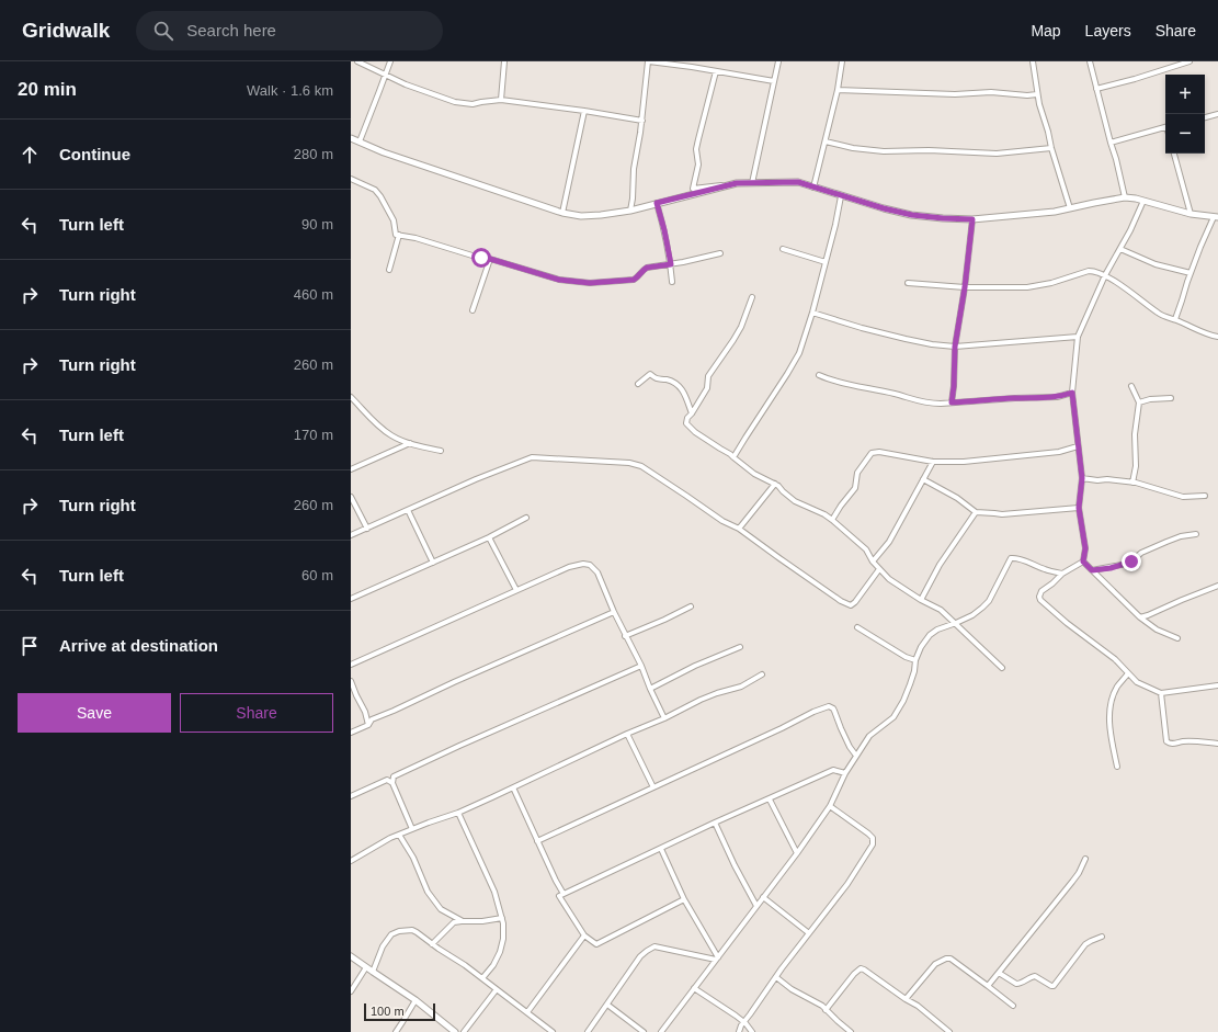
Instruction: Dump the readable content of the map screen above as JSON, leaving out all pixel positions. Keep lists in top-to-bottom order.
{
  "scale_bar": "100 m",
  "page": {
    "header": "Gridwalk",
    "search": "Search here",
    "nav": ["Map", "Layers", "Share"],
    "heading": ["20 min", "Walk · 1.6 km"],
    "map_buttons": ["+", "−"],
    "list": [
      ["Continue", "280 m"],
      ["Turn left", "90 m"],
      ["Turn right", "460 m"],
      ["Turn right", "260 m"],
      ["Turn left", "170 m"],
      ["Turn right", "260 m"],
      ["Turn left", "60 m"],
      "Arrive at destination"
    ],
    "buttons": ["Save", "Share"],
    "scale": "100 m"
  }
}
